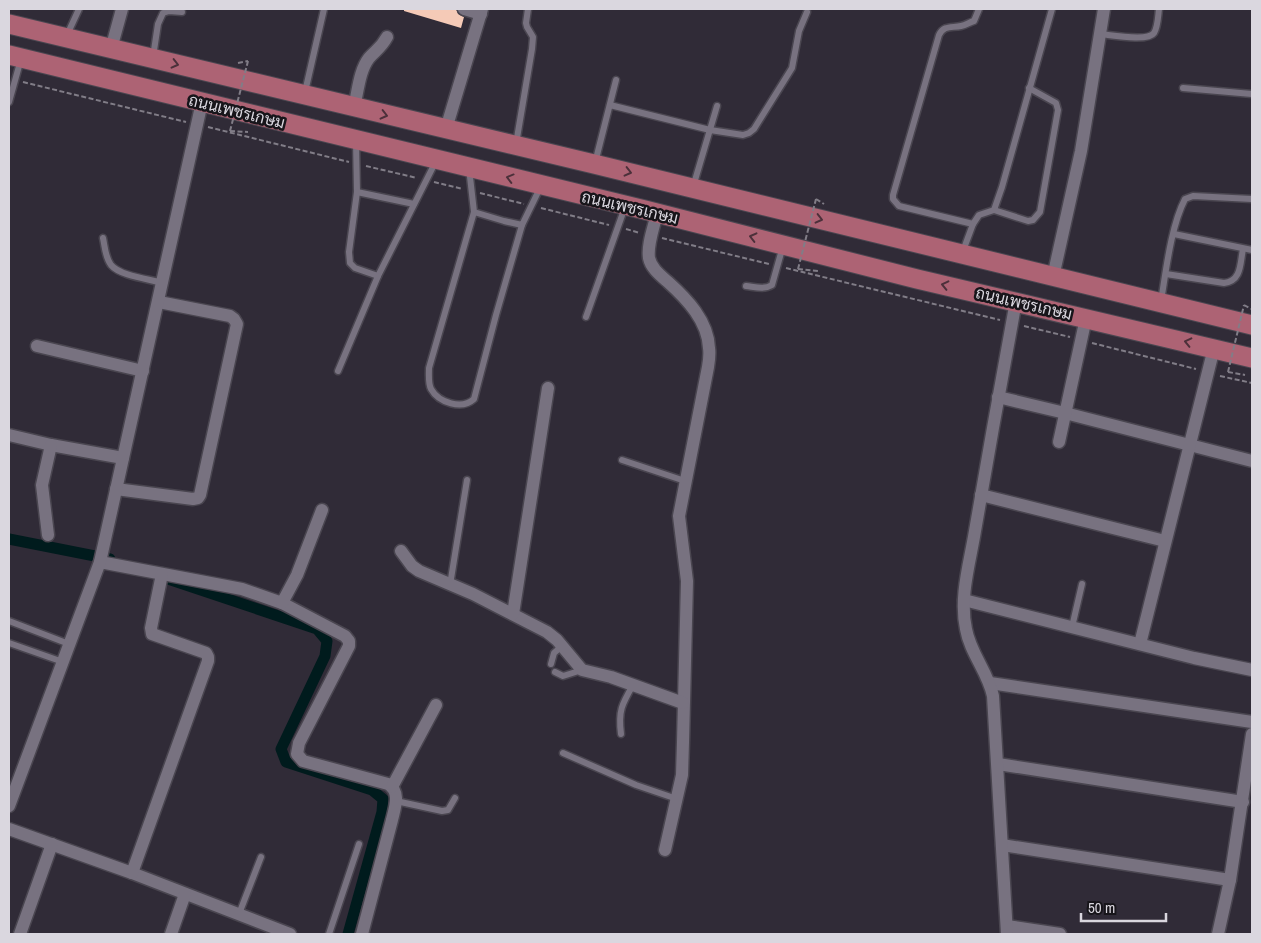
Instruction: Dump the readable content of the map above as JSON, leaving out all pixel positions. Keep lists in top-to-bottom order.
{
  "streets": {
    "main road": ["ถนนเพชรเกษม"]
  },
  "scale_bar": "50 m"
}
